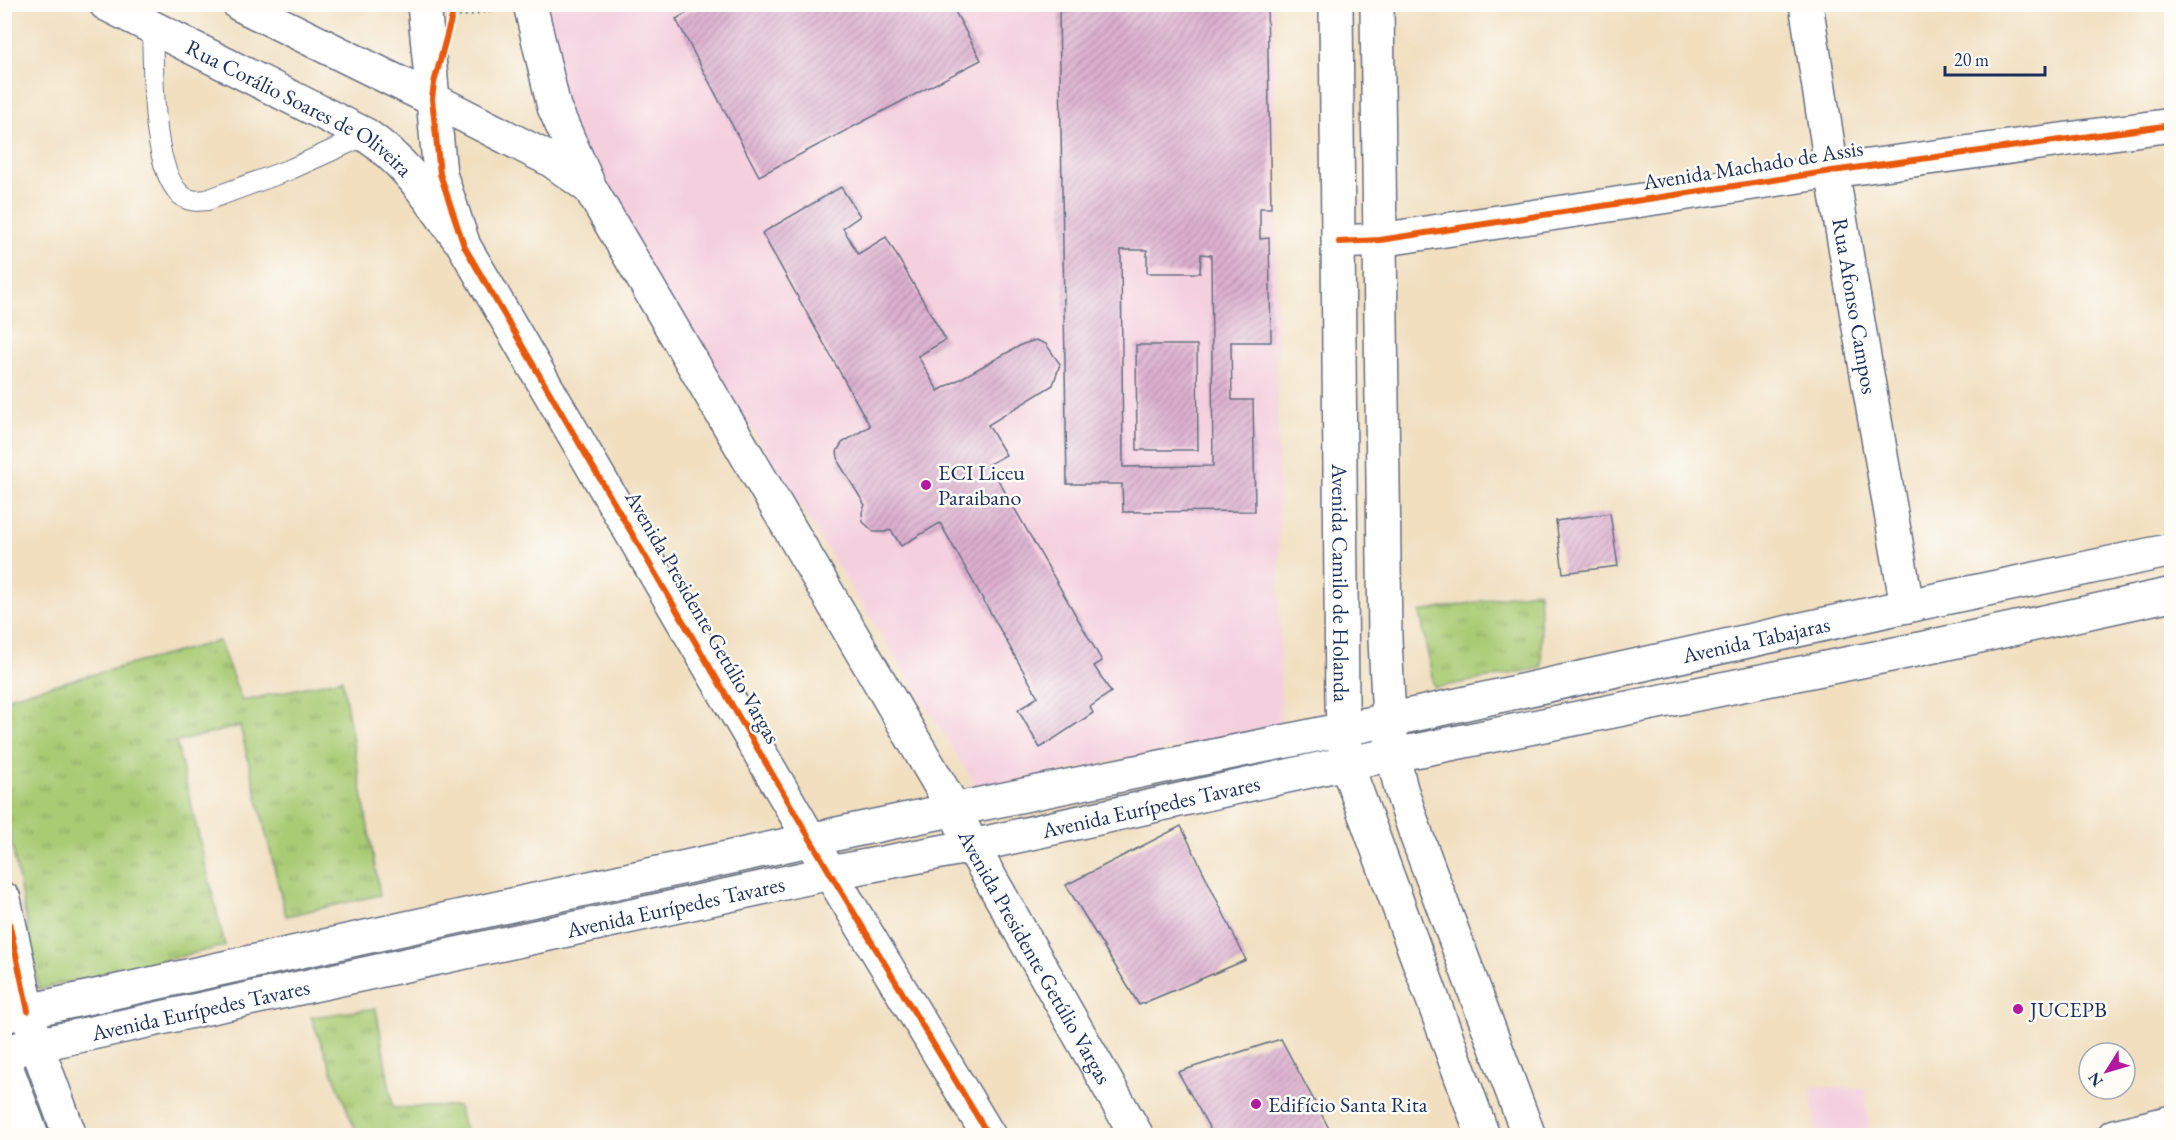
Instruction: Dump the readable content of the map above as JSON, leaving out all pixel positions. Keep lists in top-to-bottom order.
{
  "streets": {
    "main road": [
      "Rua Corálio Soares de Oliveira",
      "Avenida Machado de Assis",
      "Rua Afonso Campos",
      "Avenida Camilo de Holanda",
      "Avenida Presidente Getúlio Vargas",
      "Avenida Tabajaras",
      "Avenida Eurípedes Tavares"
    ]
  },
  "crossings": [
    ["Rua Corálio Soares de Oliveira", "Avenida Presidente Getúlio Vargas"],
    ["Avenida Machado de Assis", "Rua Afonso Campos"],
    ["Avenida Machado de Assis", "Avenida Camilo de Holanda"],
    ["Rua Afonso Campos", "Avenida Tabajaras"],
    ["Avenida Camilo de Holanda", "Avenida Tabajaras"],
    ["Avenida Camilo de Holanda", "Avenida Eurípedes Tavares"],
    ["Avenida Presidente Getúlio Vargas", "Avenida Eurípedes Tavares"],
    ["Avenida Tabajaras", "Avenida Eurípedes Tavares"]
  ],
  "places": ["ECI Liceu Paraibano", "JUCEPB", "Edifício Santa Rita"],
  "scale_bar": "20 m",
  "north": "bottom left"
}
